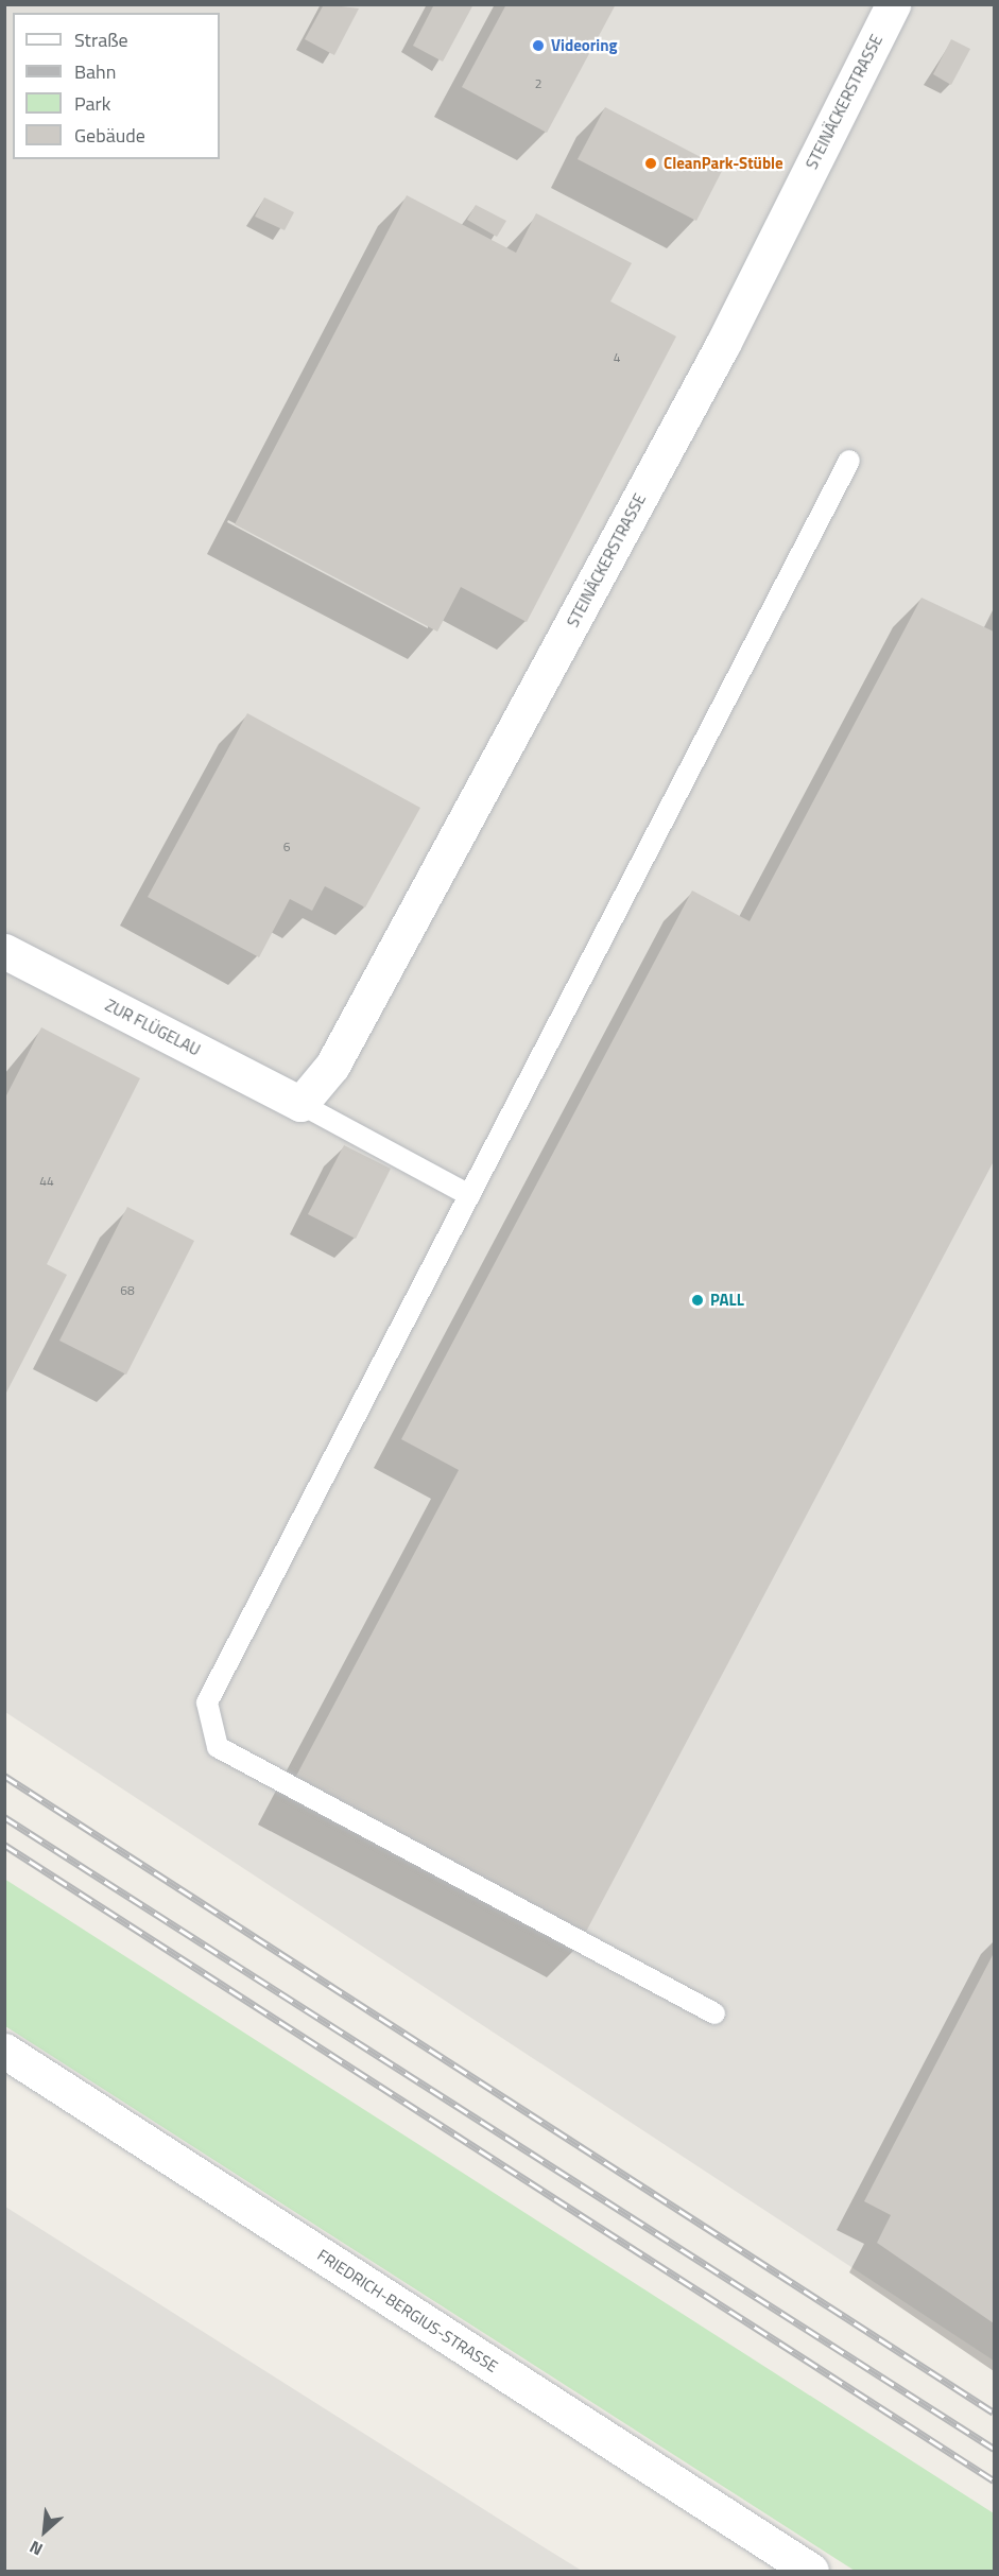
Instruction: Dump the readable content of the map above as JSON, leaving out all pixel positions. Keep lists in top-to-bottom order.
{
  "streets": {
    "street": ["STEINÄCKERSTRASSE", "ZUR FLÜGELAU", "FRIEDRICH-BERGIUS-STRASSE"]
  },
  "crossings": [
    ["STEINÄCKERSTRASSE", "ZUR FLÜGELAU"]
  ],
  "places": ["Videoring", "CleanPark-Stüble", "PALL"],
  "house_numbers": [
    "2",
    "4",
    "6",
    "44",
    "68"
  ],
  "legend": [
    "Straße",
    "Bahn",
    "Park",
    "Gebäude"
  ],
  "north": "bottom left"
}
